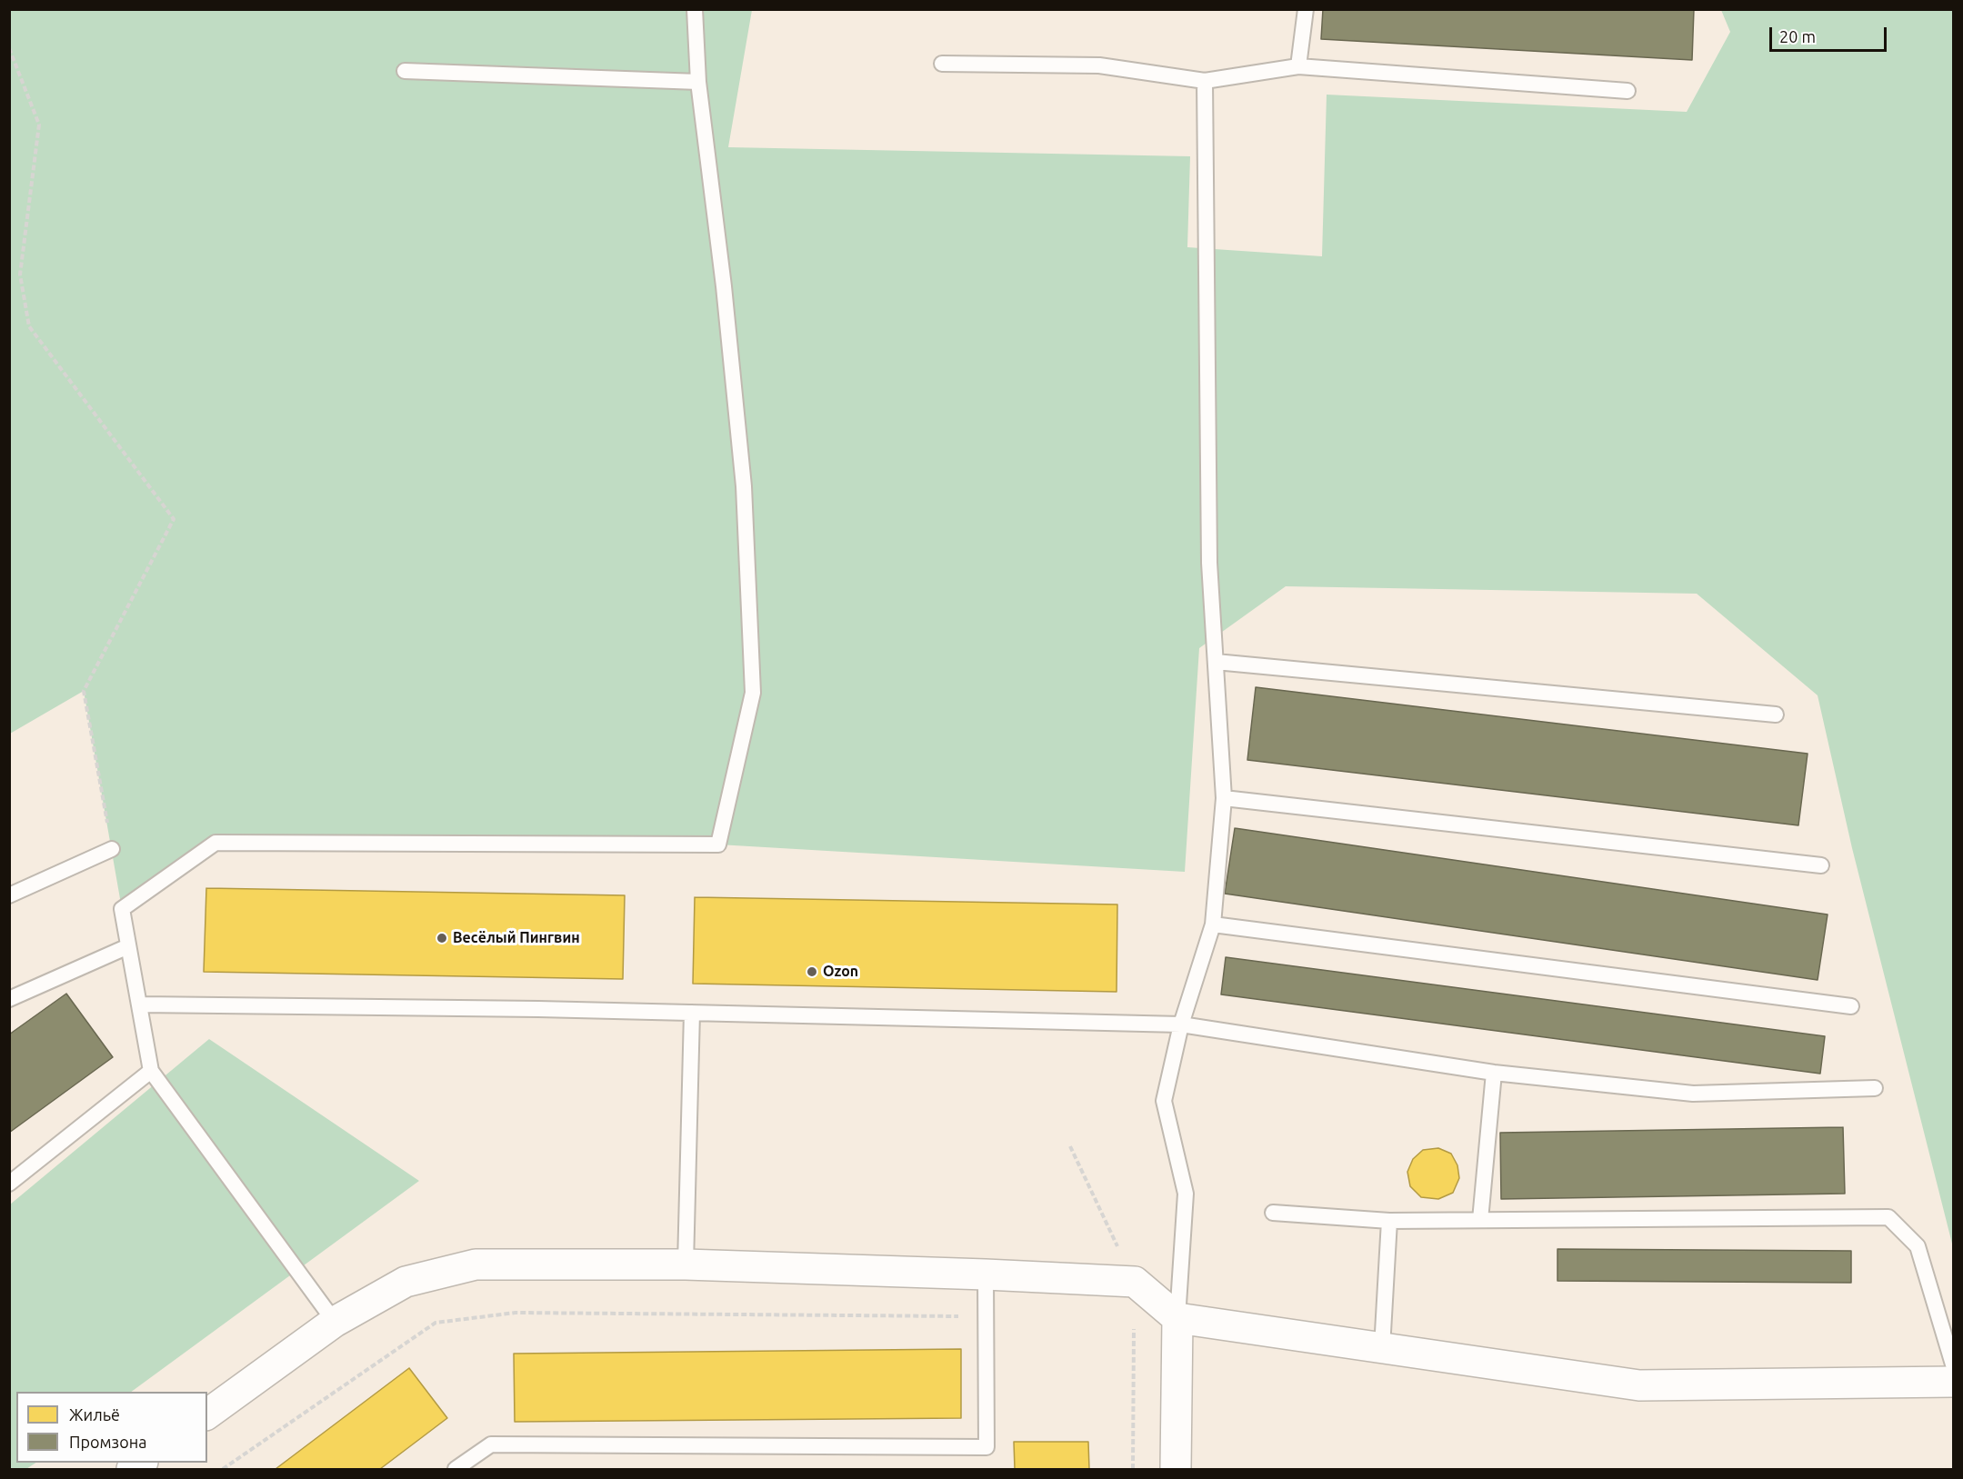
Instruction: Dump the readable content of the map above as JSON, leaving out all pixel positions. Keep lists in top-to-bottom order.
{
  "places": ["Весёлый Пингвин", "Ozon"],
  "legend": ["Жильё", "Промзона"],
  "scale_bar": "20 m"
}
